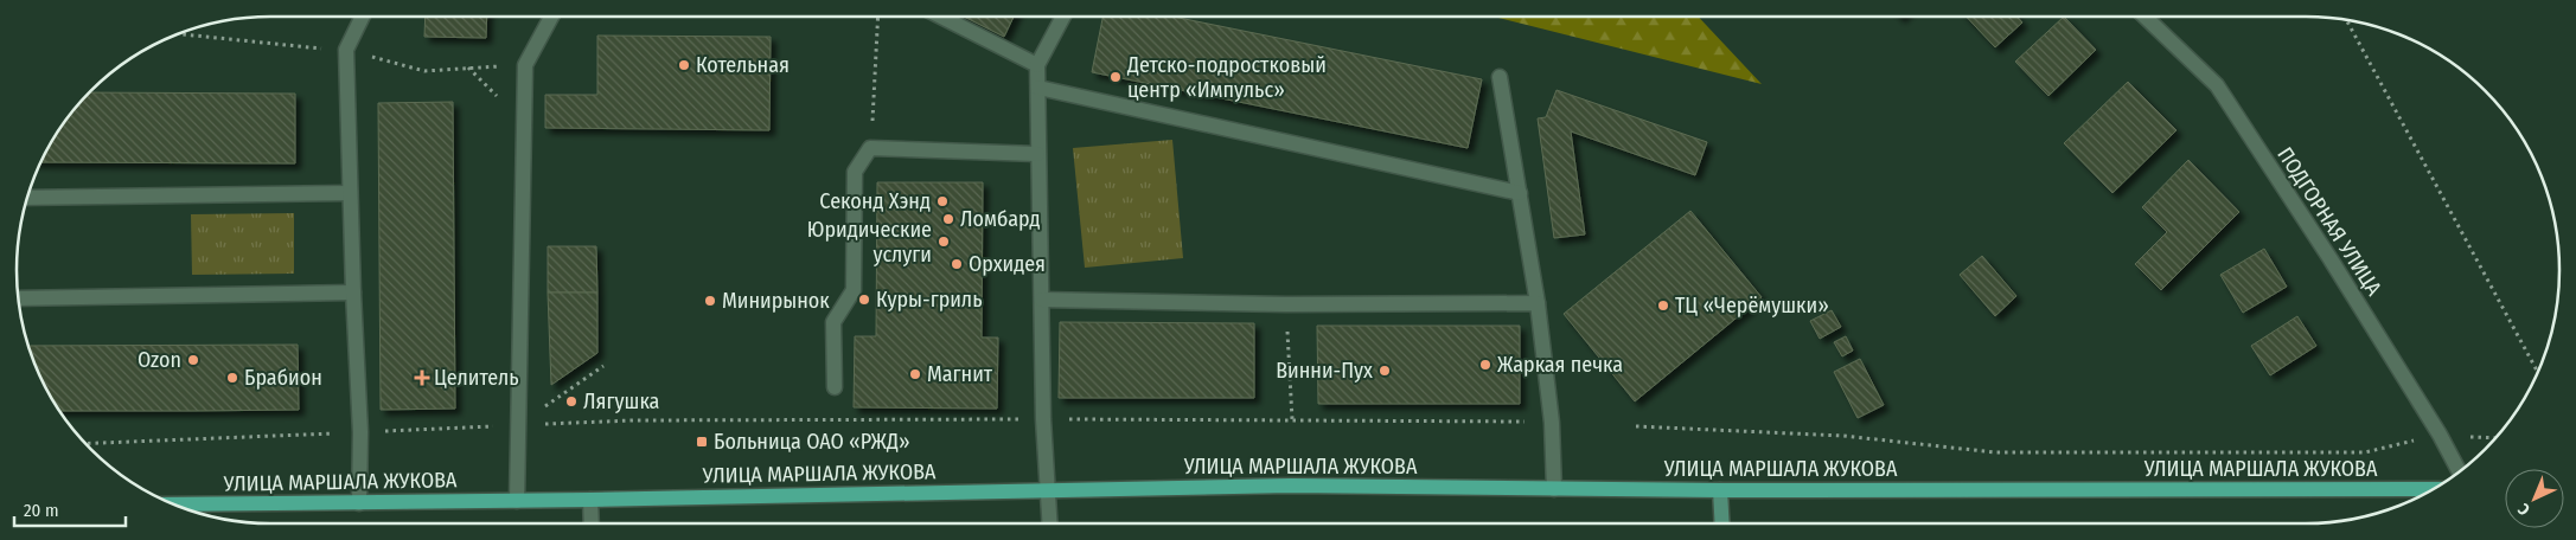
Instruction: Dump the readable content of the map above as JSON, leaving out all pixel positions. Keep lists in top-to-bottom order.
{
  "streets": {
    "main road": ["УЛИЦА МАРШАЛА ЖУКОВА"],
    "street": ["ПОДГОРНАЯ УЛИЦА"]
  },
  "places": {
    "other": [
      "Котельная",
      "Детско-подростковый центр «Импульс»",
      "Секонд Хэнд",
      "Ломбард",
      "Юридические услуги",
      "Орхидея",
      "Куры-гриль",
      "Минирынок",
      "ТЦ «Черёмушки»",
      "Ozon",
      "Жаркая печка",
      "Винни-Пух",
      "Магнит",
      "Брабион",
      "Лягушка"
    ],
    "health": ["Целитель"],
    "transit": ["Больница ОАО «РЖД»"]
  },
  "scale_bar": "20 m",
  "north": "bottom left"
}
